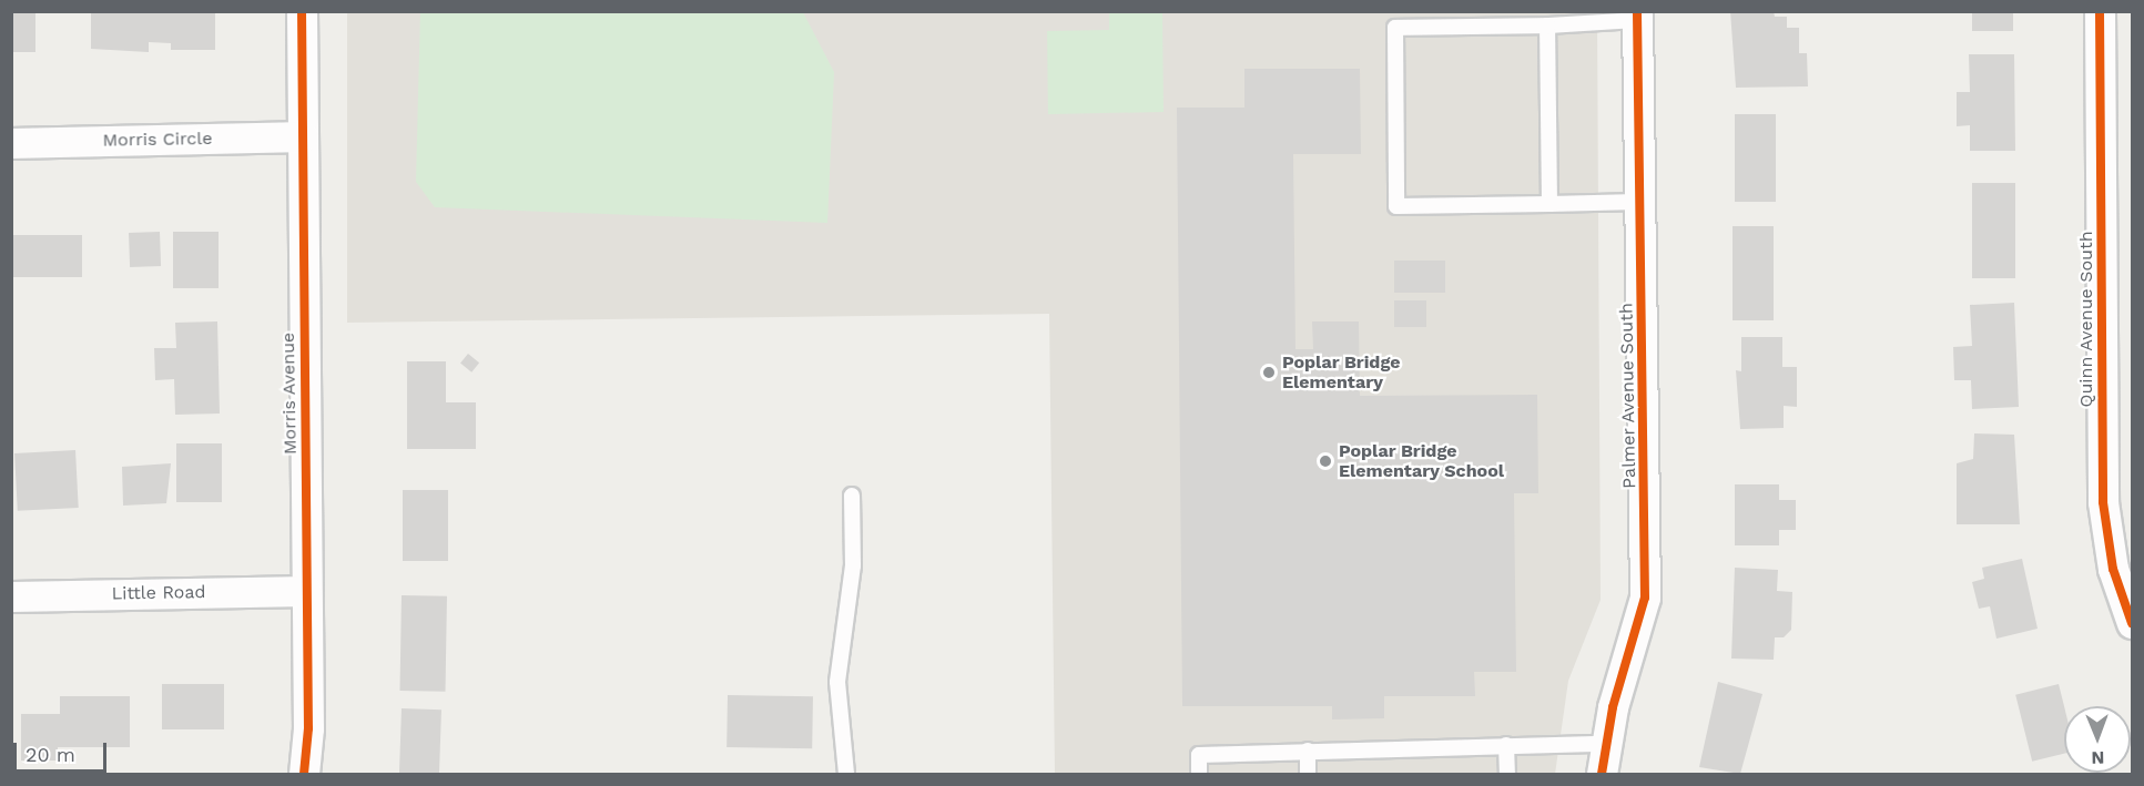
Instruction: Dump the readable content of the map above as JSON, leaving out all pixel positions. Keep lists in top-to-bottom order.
{
  "streets": {
    "street": [
      "Morris Circle",
      "Quinn Avenue South",
      "Morris Avenue",
      "Palmer Avenue South",
      "Little Road"
    ]
  },
  "crossings": [
    ["Morris Circle", "Morris Avenue"],
    ["Morris Avenue", "Little Road"]
  ],
  "places": ["Poplar Bridge Elementary", "Poplar Bridge Elementary School"],
  "scale_bar": "20 m",
  "north": "bottom"
}
